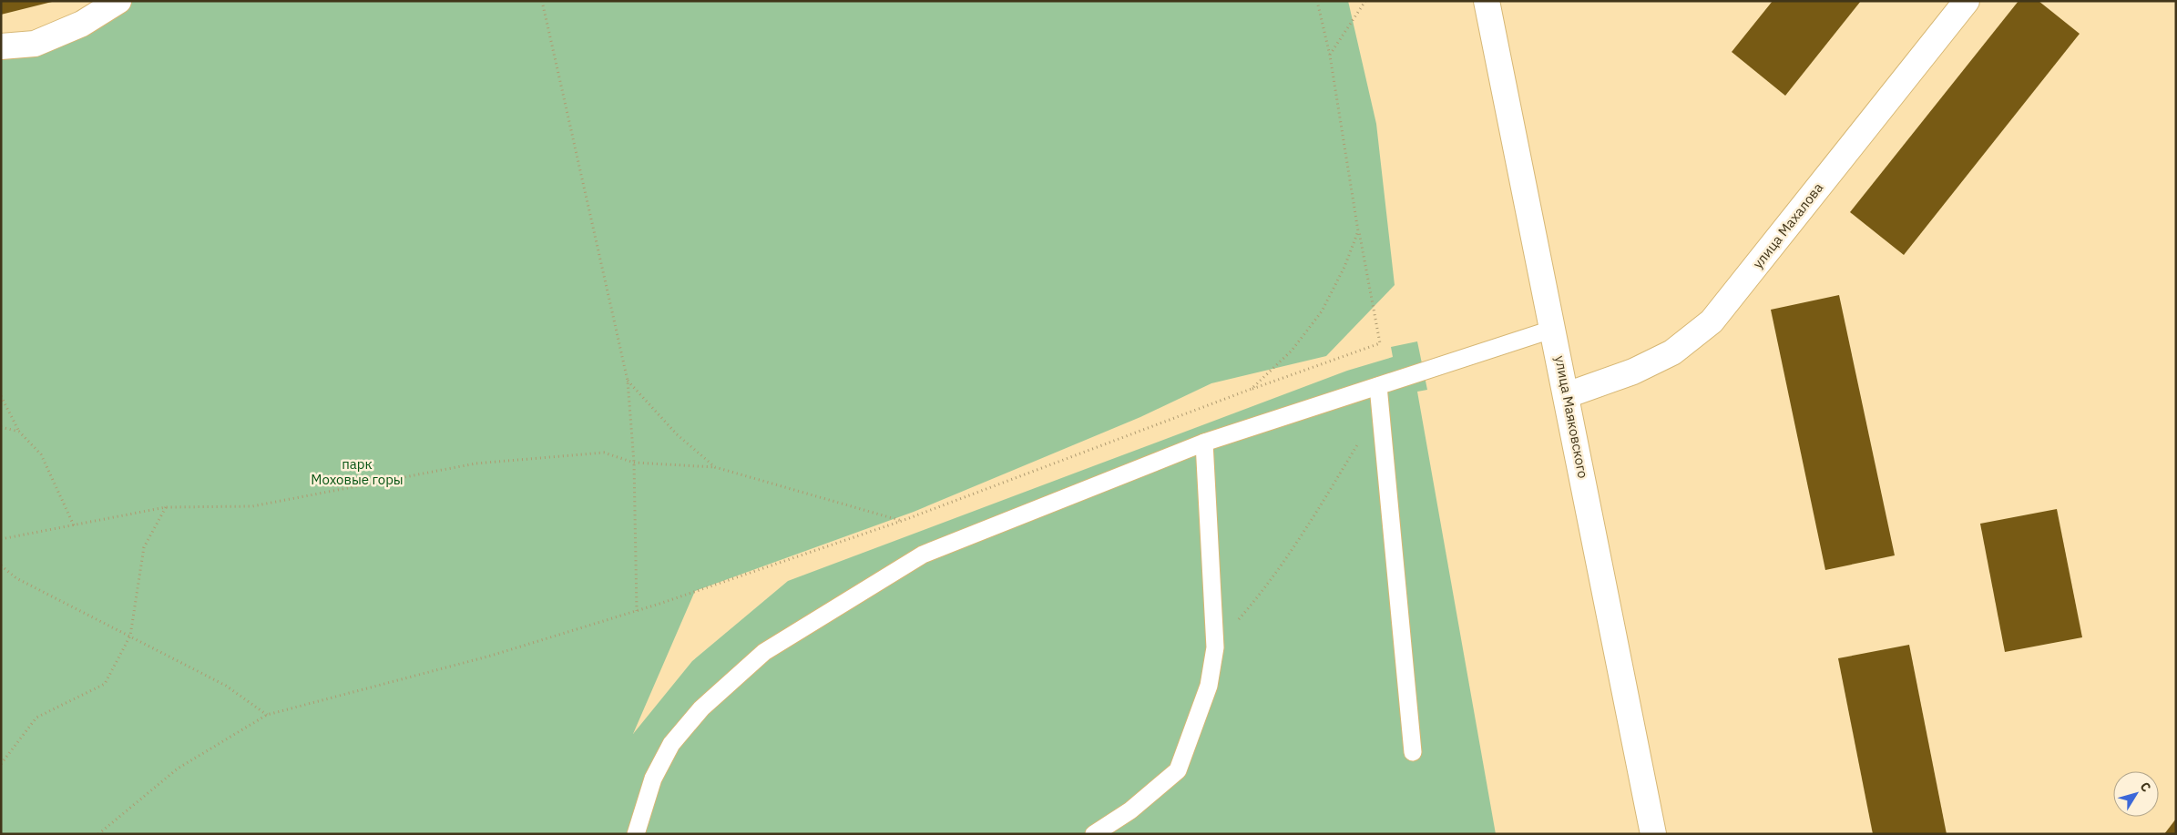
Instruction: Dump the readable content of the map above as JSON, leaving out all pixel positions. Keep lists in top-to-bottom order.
{
  "streets": {
    "main road": ["улица Махалова", "улица Маяковского"]
  },
  "crossings": [
    ["улица Махалова", "улица Маяковского"]
  ],
  "parks": ["парк Моховые горы"],
  "north": "top right"
}
